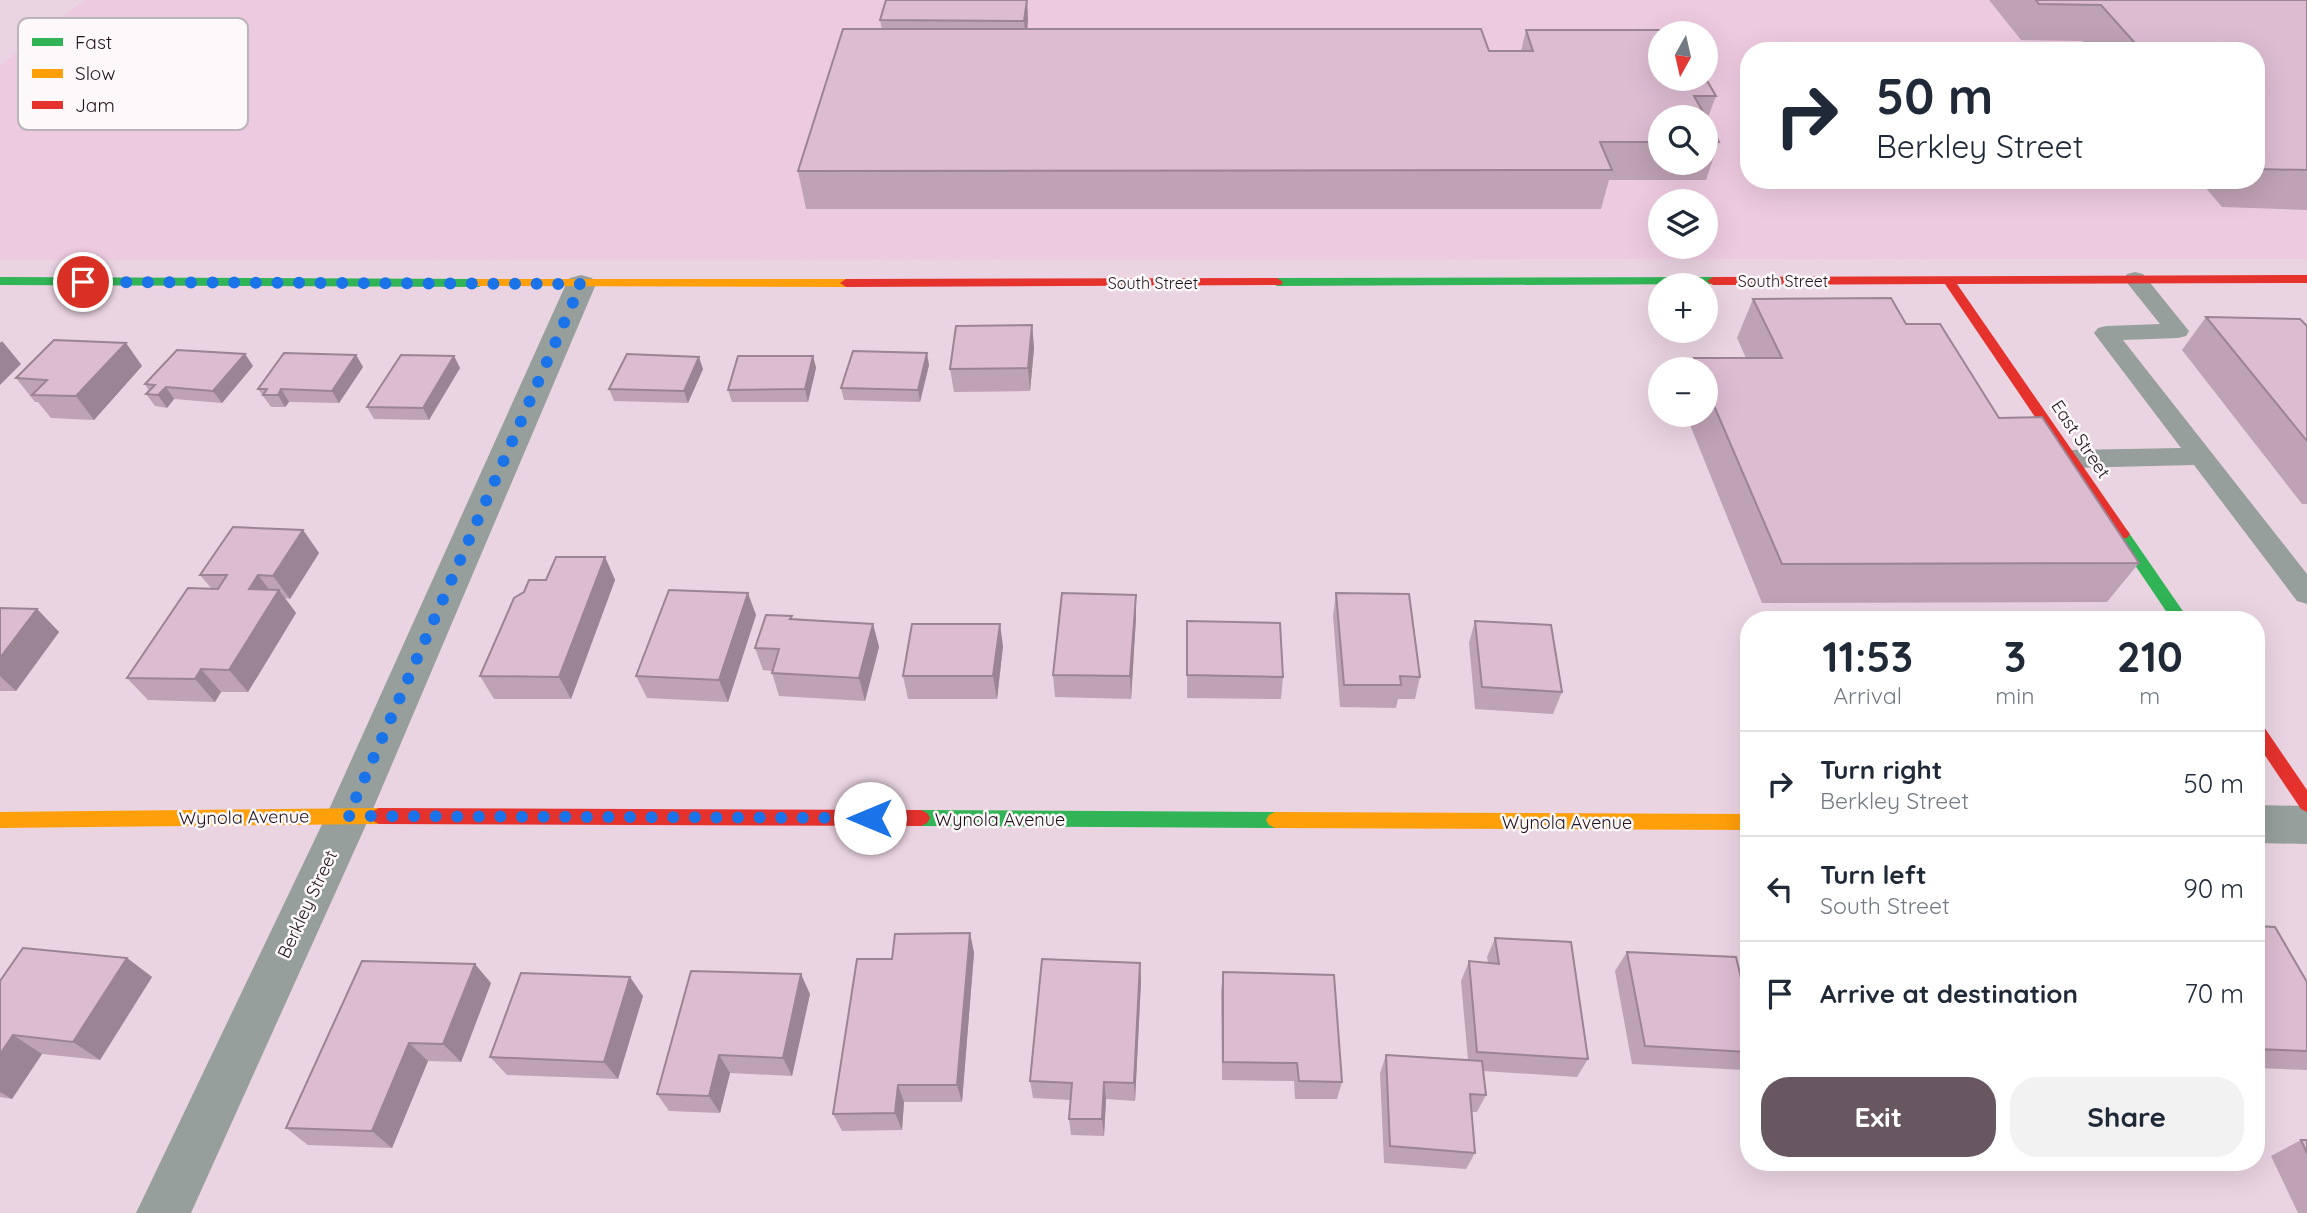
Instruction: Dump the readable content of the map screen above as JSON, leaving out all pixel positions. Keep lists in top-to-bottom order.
{
  "streets": {
    "main road": ["South Street", "East Street", "Wynola Avenue"],
    "street": ["Berkley Street"]
  },
  "crossings": [
    ["South Street", "East Street"],
    ["South Street", "Berkley Street"],
    ["Wynola Avenue", "Berkley Street"]
  ],
  "legend": ["Fast", "Slow", "Jam"],
  "north": "bottom",
  "page": {
    "map_buttons": ["+", "−"],
    "turn": ["50 m", "Berkley Street"],
    "eta": [
      "11:53",
      "Arrival",
      "3",
      "min",
      "210",
      "m"
    ],
    "list": [
      {
        "name": "Turn right",
        "note": "Berkley Street",
        "value": "50 m"
      },
      {
        "name": "Turn left",
        "note": "South Street",
        "value": "90 m"
      },
      {
        "name": "Arrive at destination",
        "value": "70 m"
      }
    ],
    "buttons": ["Exit", "Share"]
  }
}
